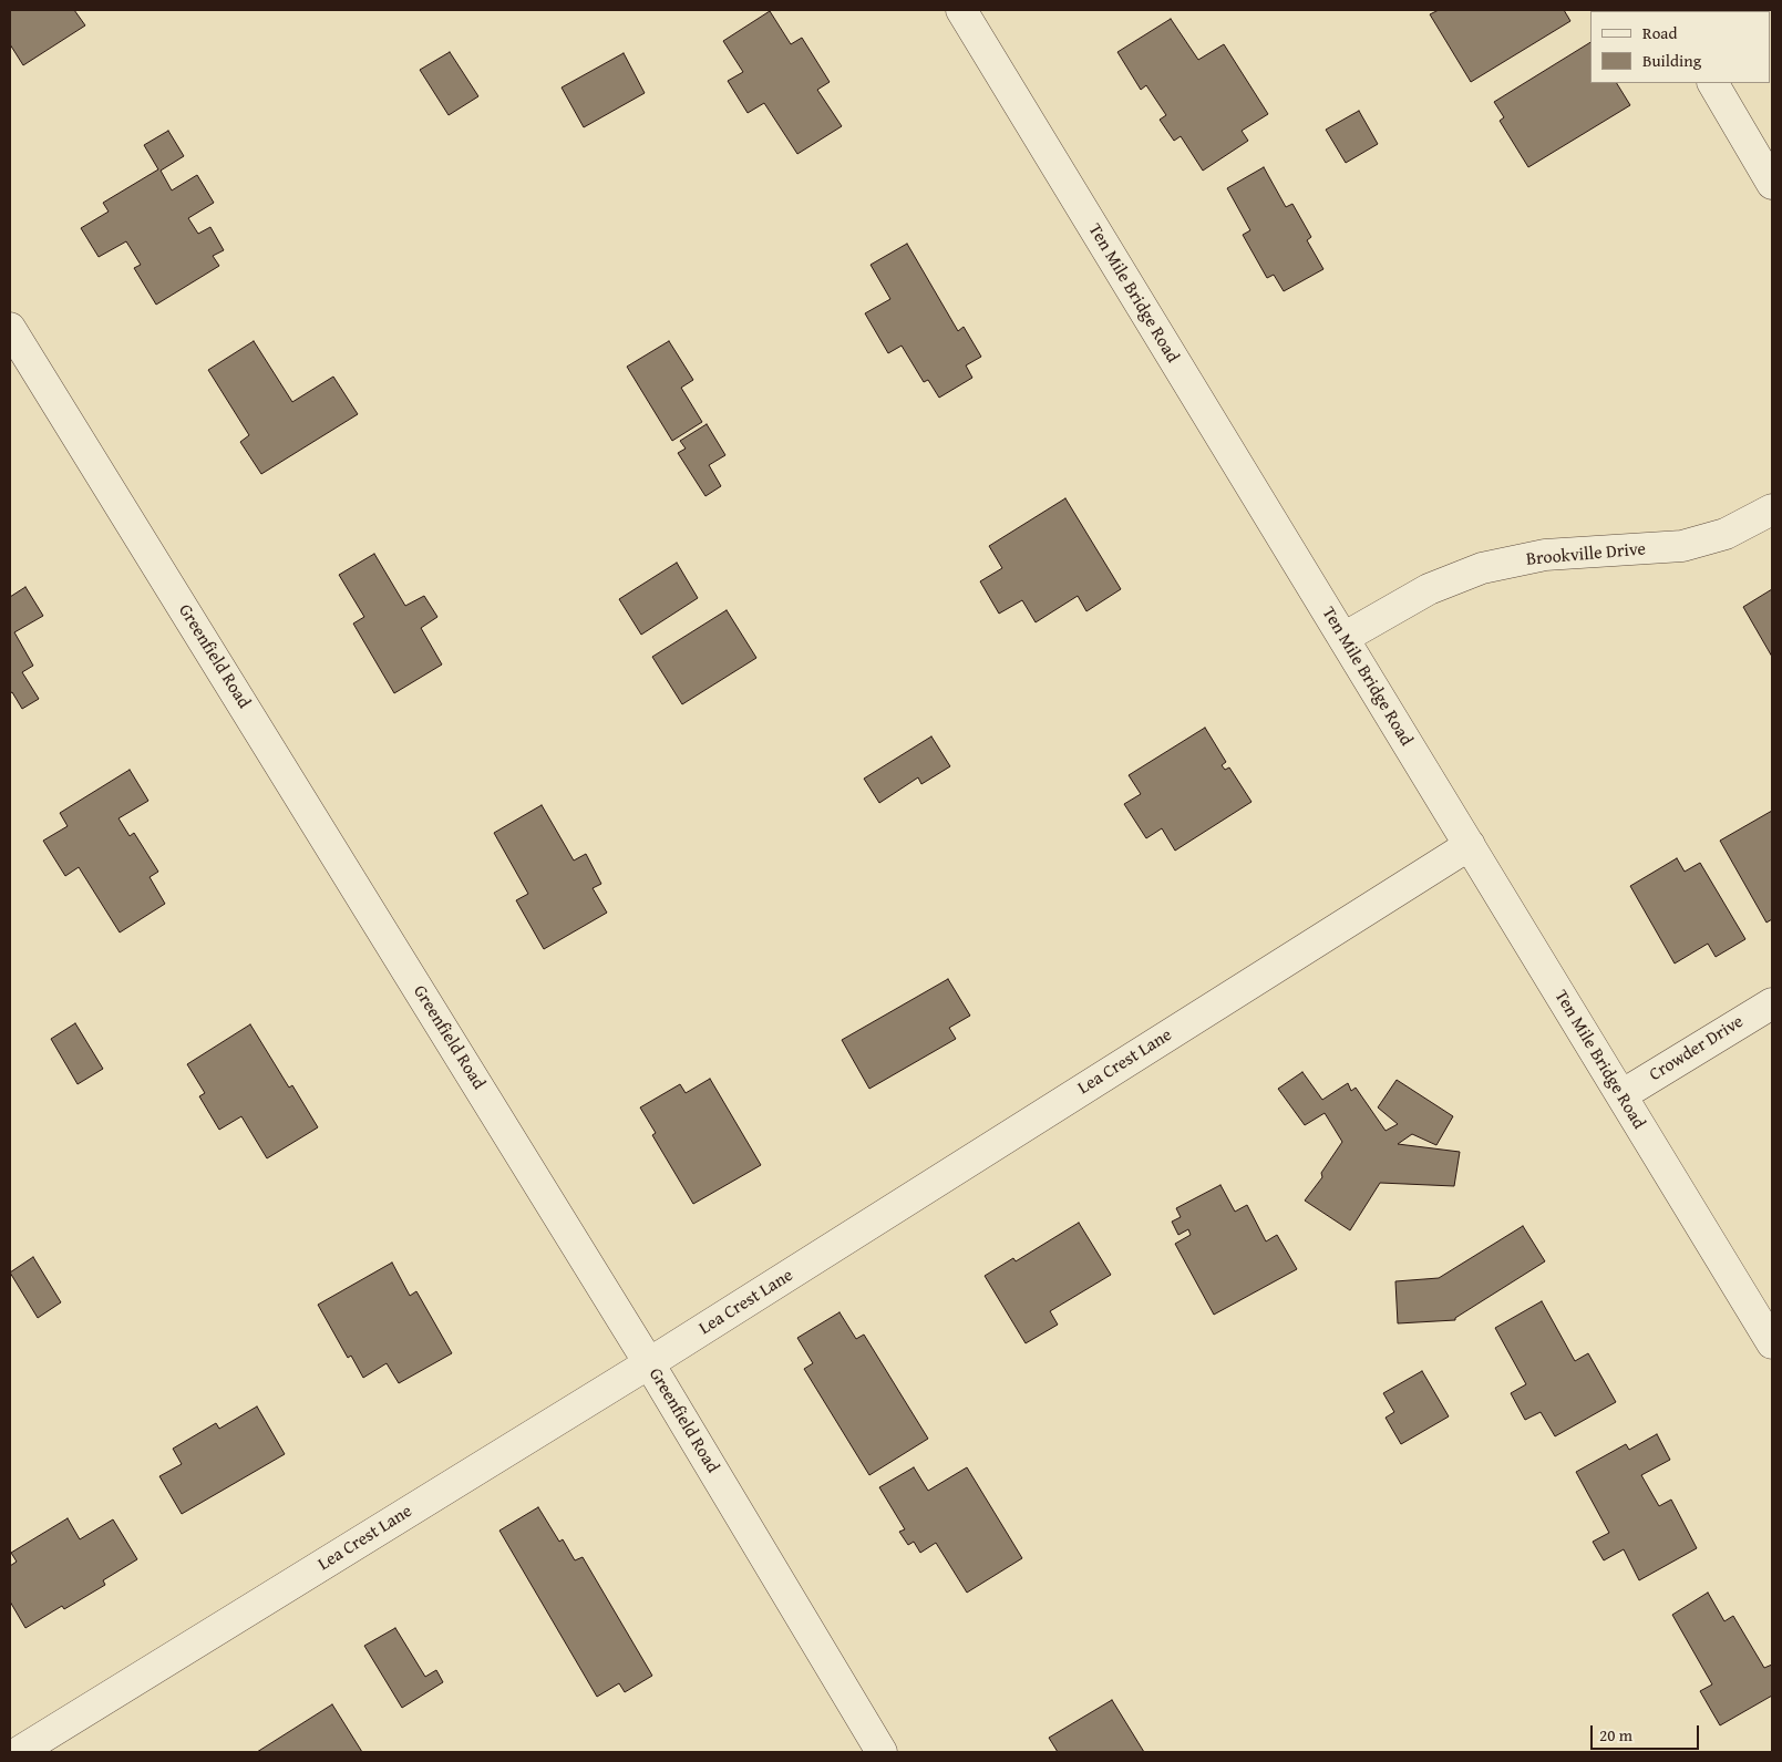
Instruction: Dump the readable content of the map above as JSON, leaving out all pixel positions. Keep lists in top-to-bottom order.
{
  "streets": {
    "street": [
      "Ten Mile Bridge Road",
      "Brookville Drive",
      "Greenfield Road",
      "Crowder Drive",
      "Lea Crest Lane"
    ]
  },
  "crossings": [
    ["Ten Mile Bridge Road", "Brookville Drive"],
    ["Ten Mile Bridge Road", "Crowder Drive"],
    ["Ten Mile Bridge Road", "Lea Crest Lane"],
    ["Greenfield Road", "Lea Crest Lane"]
  ],
  "legend": ["Road", "Building"],
  "scale_bar": "20 m"
}
